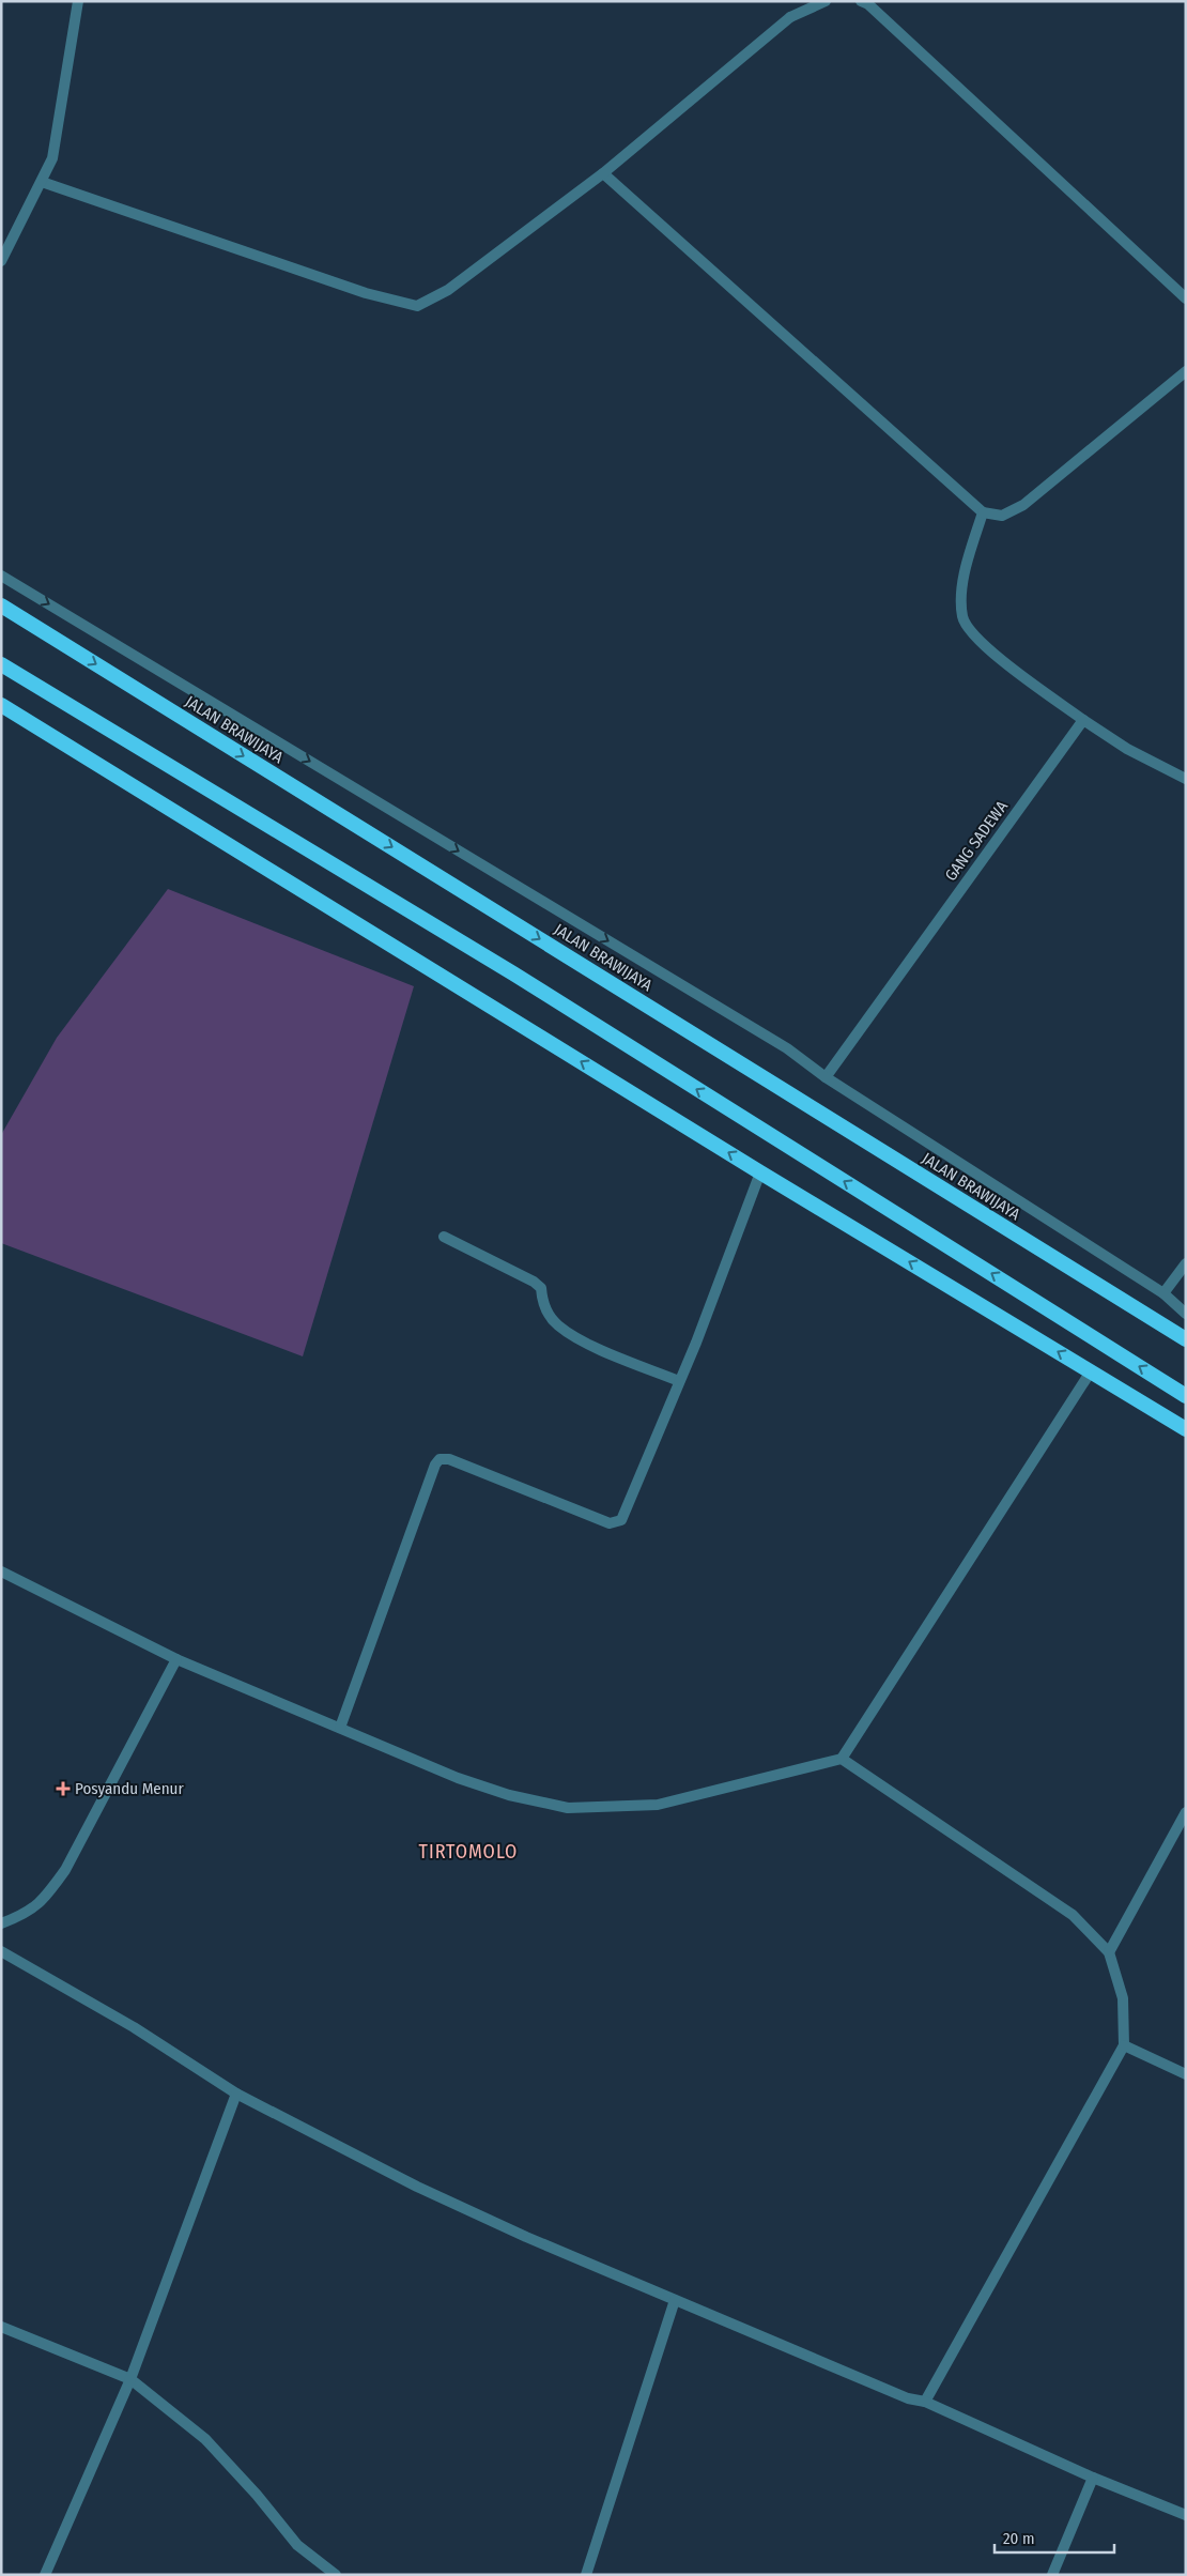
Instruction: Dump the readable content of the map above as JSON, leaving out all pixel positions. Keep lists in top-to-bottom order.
{
  "streets": {
    "highway": ["JALAN BRAWIJAYA"],
    "street": ["GANG SADEWA"]
  },
  "districts": ["TIRTOMOLO"],
  "places": {
    "health": ["Posyandu Menur"]
  },
  "scale_bar": "20 m"
}
